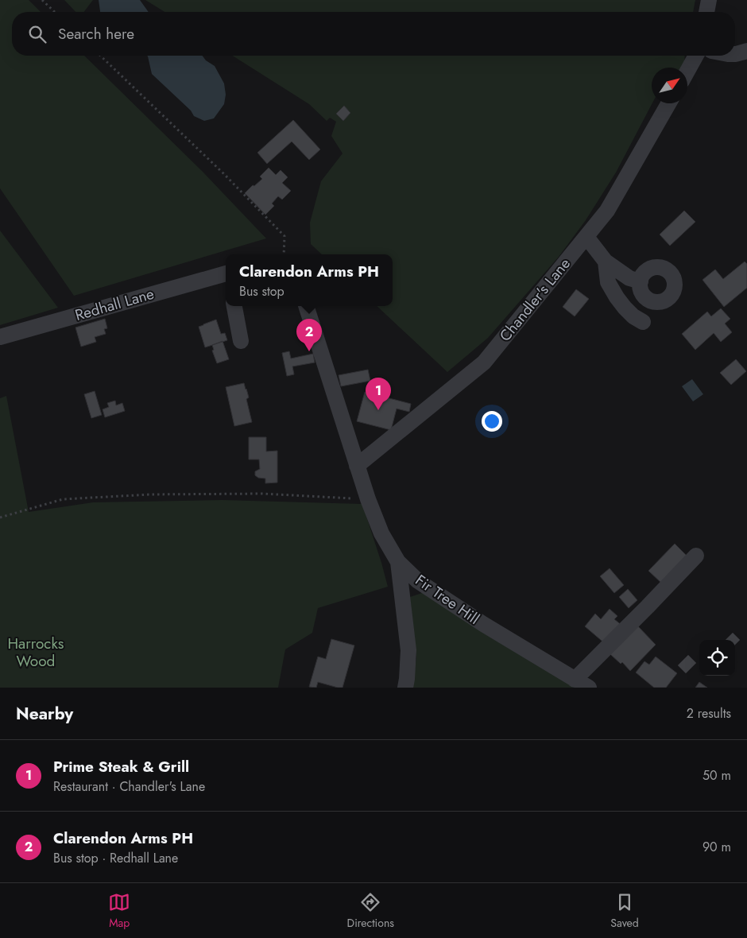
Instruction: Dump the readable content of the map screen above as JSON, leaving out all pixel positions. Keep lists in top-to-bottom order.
{
  "streets": {
    "street": ["Chandler's Lane", "Redhall Lane", "Fir Tree Hill"]
  },
  "crossings": [
    ["Chandler's Lane", "Fir Tree Hill"]
  ],
  "parks": ["Harrocks Wood"],
  "north": "top right",
  "page": {
    "search": "Search here",
    "popup": ["Clarendon Arms PH", "Bus stop"],
    "pins": ["2", "1"],
    "heading": ["Nearby", "2 results"],
    "list": [
      {
        "mark": "1",
        "name": "Prime Steak & Grill",
        "note": "Restaurant · Chandler's Lane",
        "value": "50 m"
      },
      {
        "mark": "2",
        "name": "Clarendon Arms PH",
        "note": "Bus stop · Redhall Lane",
        "value": "90 m"
      }
    ],
    "nav": ["Map", "Directions", "Saved"]
  }
}
